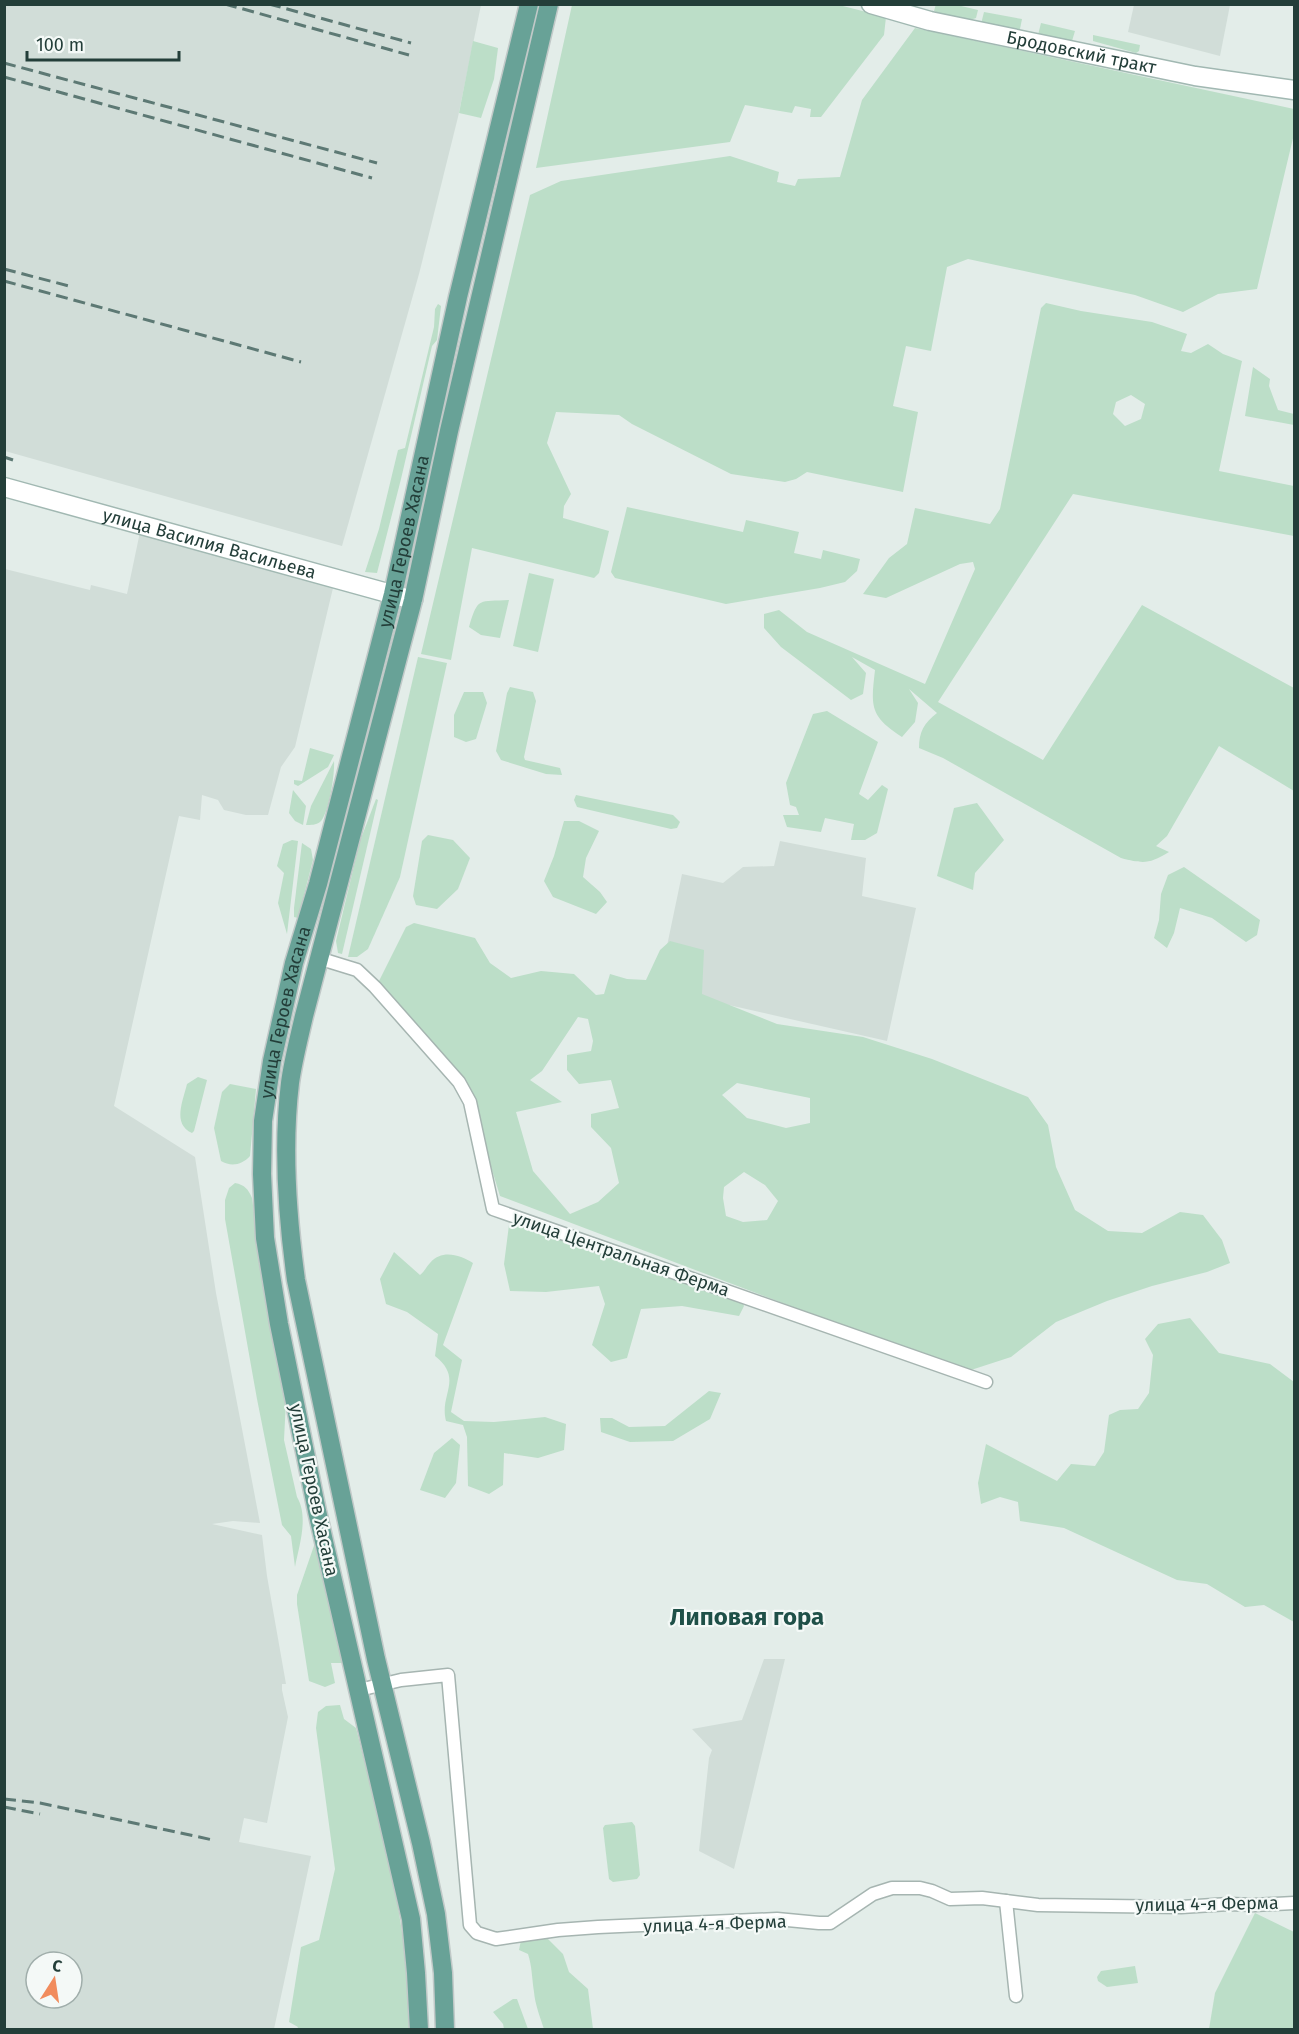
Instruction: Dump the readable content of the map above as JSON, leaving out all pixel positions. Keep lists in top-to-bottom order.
{
  "streets": {
    "main road": ["улица Героев Хасана"],
    "street": [
      "Бродовский тракт",
      "улица Василия Васильева",
      "улица Центральная Ферма",
      "улица 4-я Ферма"
    ]
  },
  "crossings": [
    ["улица Героев Хасана", "улица Василия Васильева"],
    ["улица Героев Хасана", "улица Центральная Ферма"],
    ["улица Героев Хасана", "улица 4-я Ферма"]
  ],
  "districts": ["Липовая гора"],
  "scale_bar": "100 m",
  "north": "top"
}
